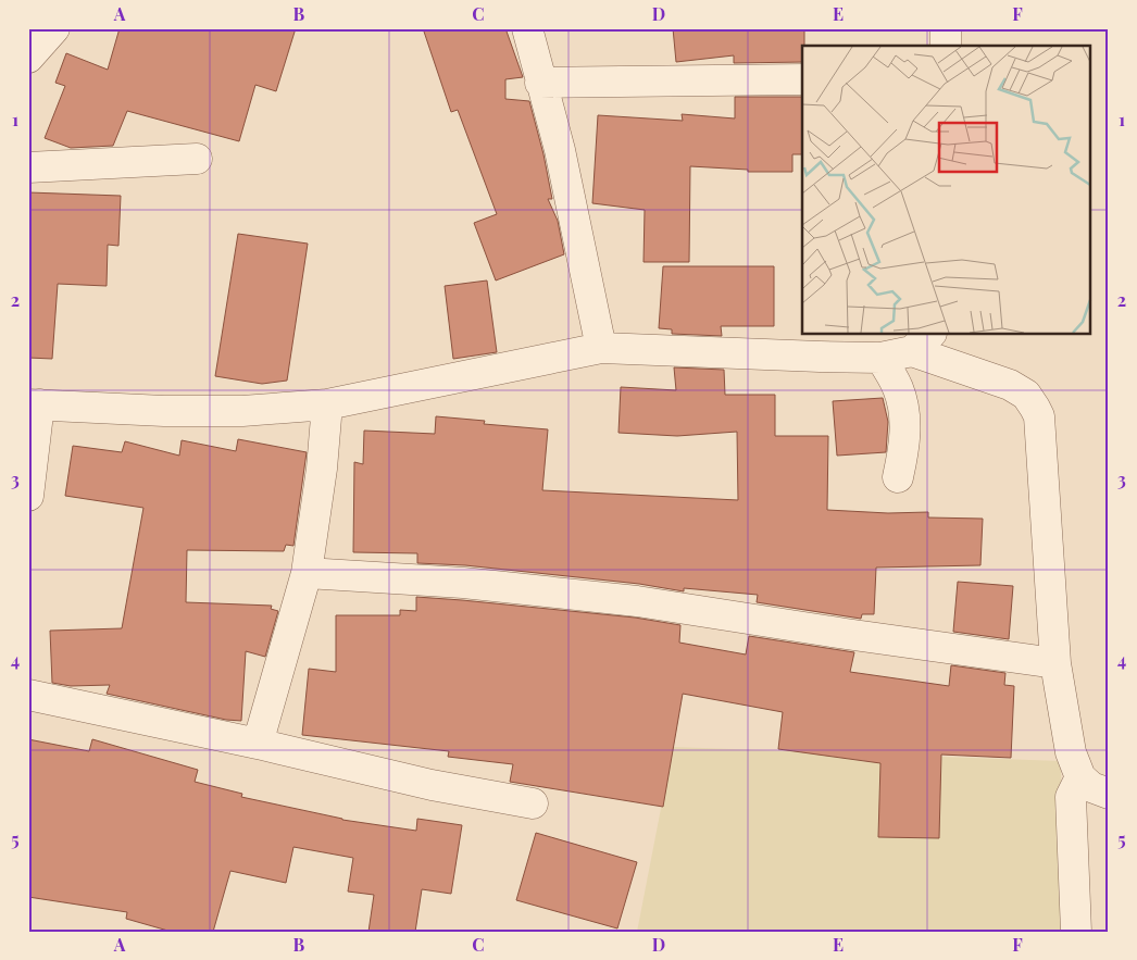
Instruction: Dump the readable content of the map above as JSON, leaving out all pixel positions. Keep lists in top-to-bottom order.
{
  "grid": {
    "columns": [
      "A",
      "B",
      "C",
      "D",
      "E",
      "F"
    ],
    "rows": [
      "1",
      "2",
      "3",
      "4",
      "5"
    ]
  }
}
